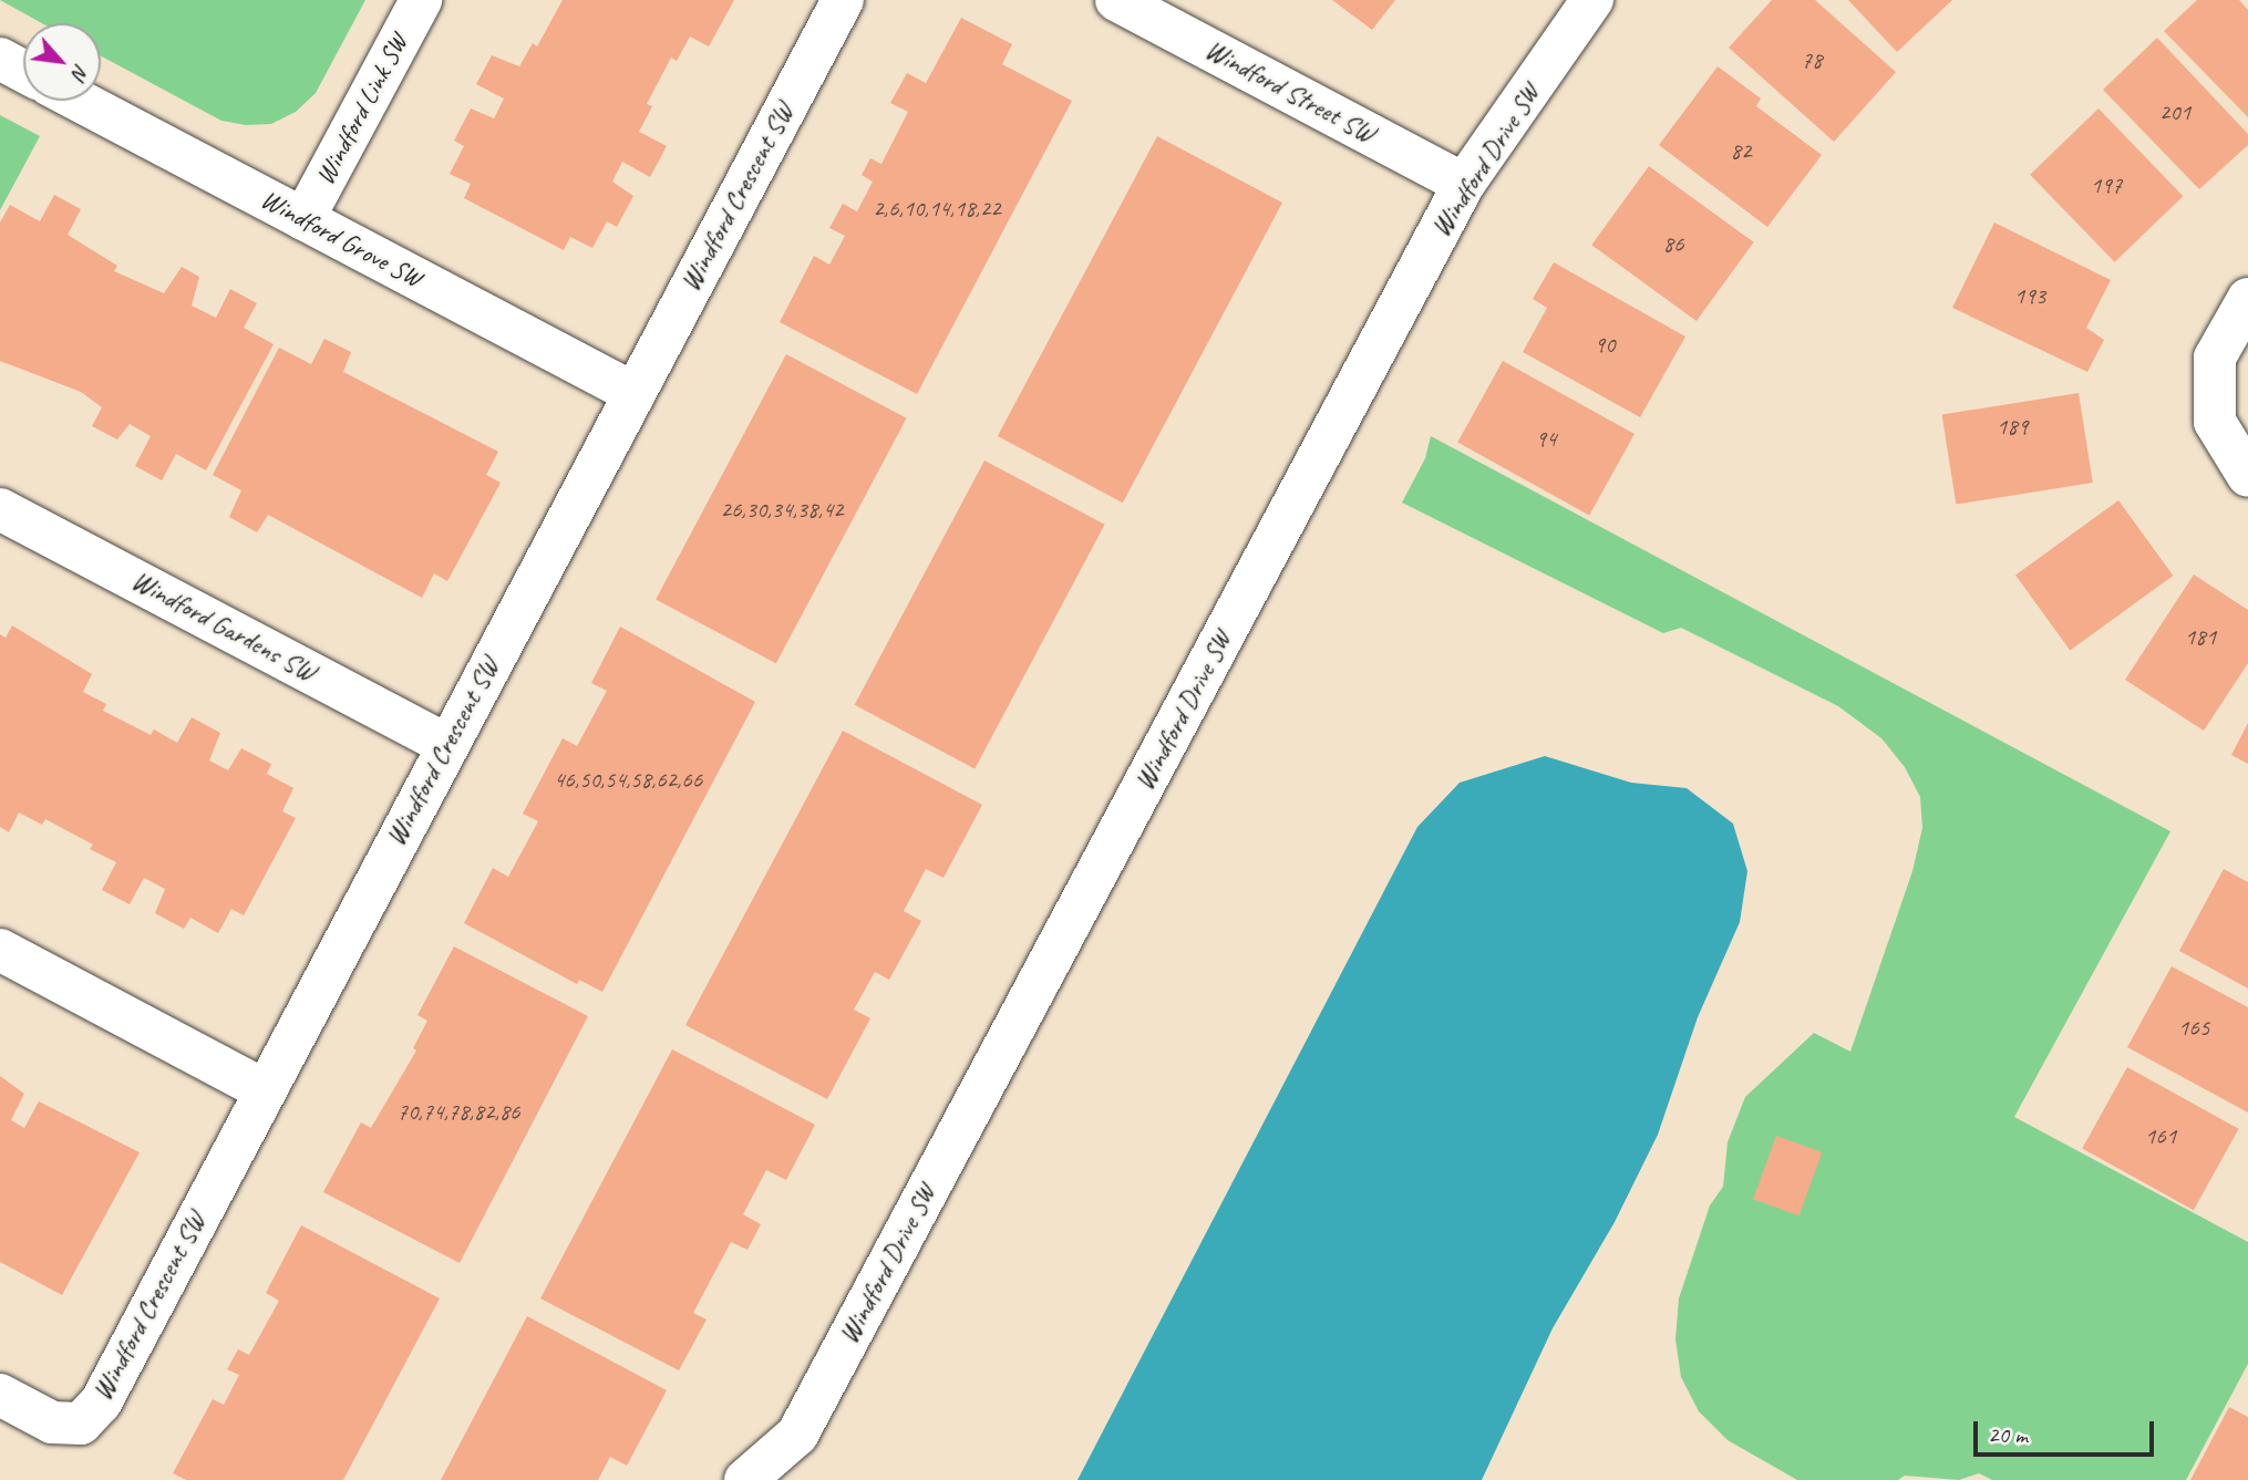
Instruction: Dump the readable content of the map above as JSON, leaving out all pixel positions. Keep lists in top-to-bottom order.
{
  "streets": {
    "street": [
      "Windford Street SW",
      "Windford Link SW",
      "Windford Drive SW",
      "Windford Crescent SW",
      "Windford Grove SW",
      "Windford Gardens SW"
    ]
  },
  "crossings": [
    ["Windford Street SW", "Windford Drive SW"],
    ["Windford Link SW", "Windford Grove SW"],
    ["Windford Crescent SW", "Windford Grove SW"],
    ["Windford Crescent SW", "Windford Gardens SW"]
  ],
  "house_numbers": [
    "78",
    "201",
    "82",
    "197",
    "2,6,10,14,18,22",
    "86",
    "193",
    "90",
    "189",
    "94",
    "26,30,34,38,42",
    "181",
    "46,50,54,58,62,66",
    "165",
    "70,74,78,82,86",
    "161"
  ],
  "scale_bar": "20 m",
  "north": "bottom right"
}
